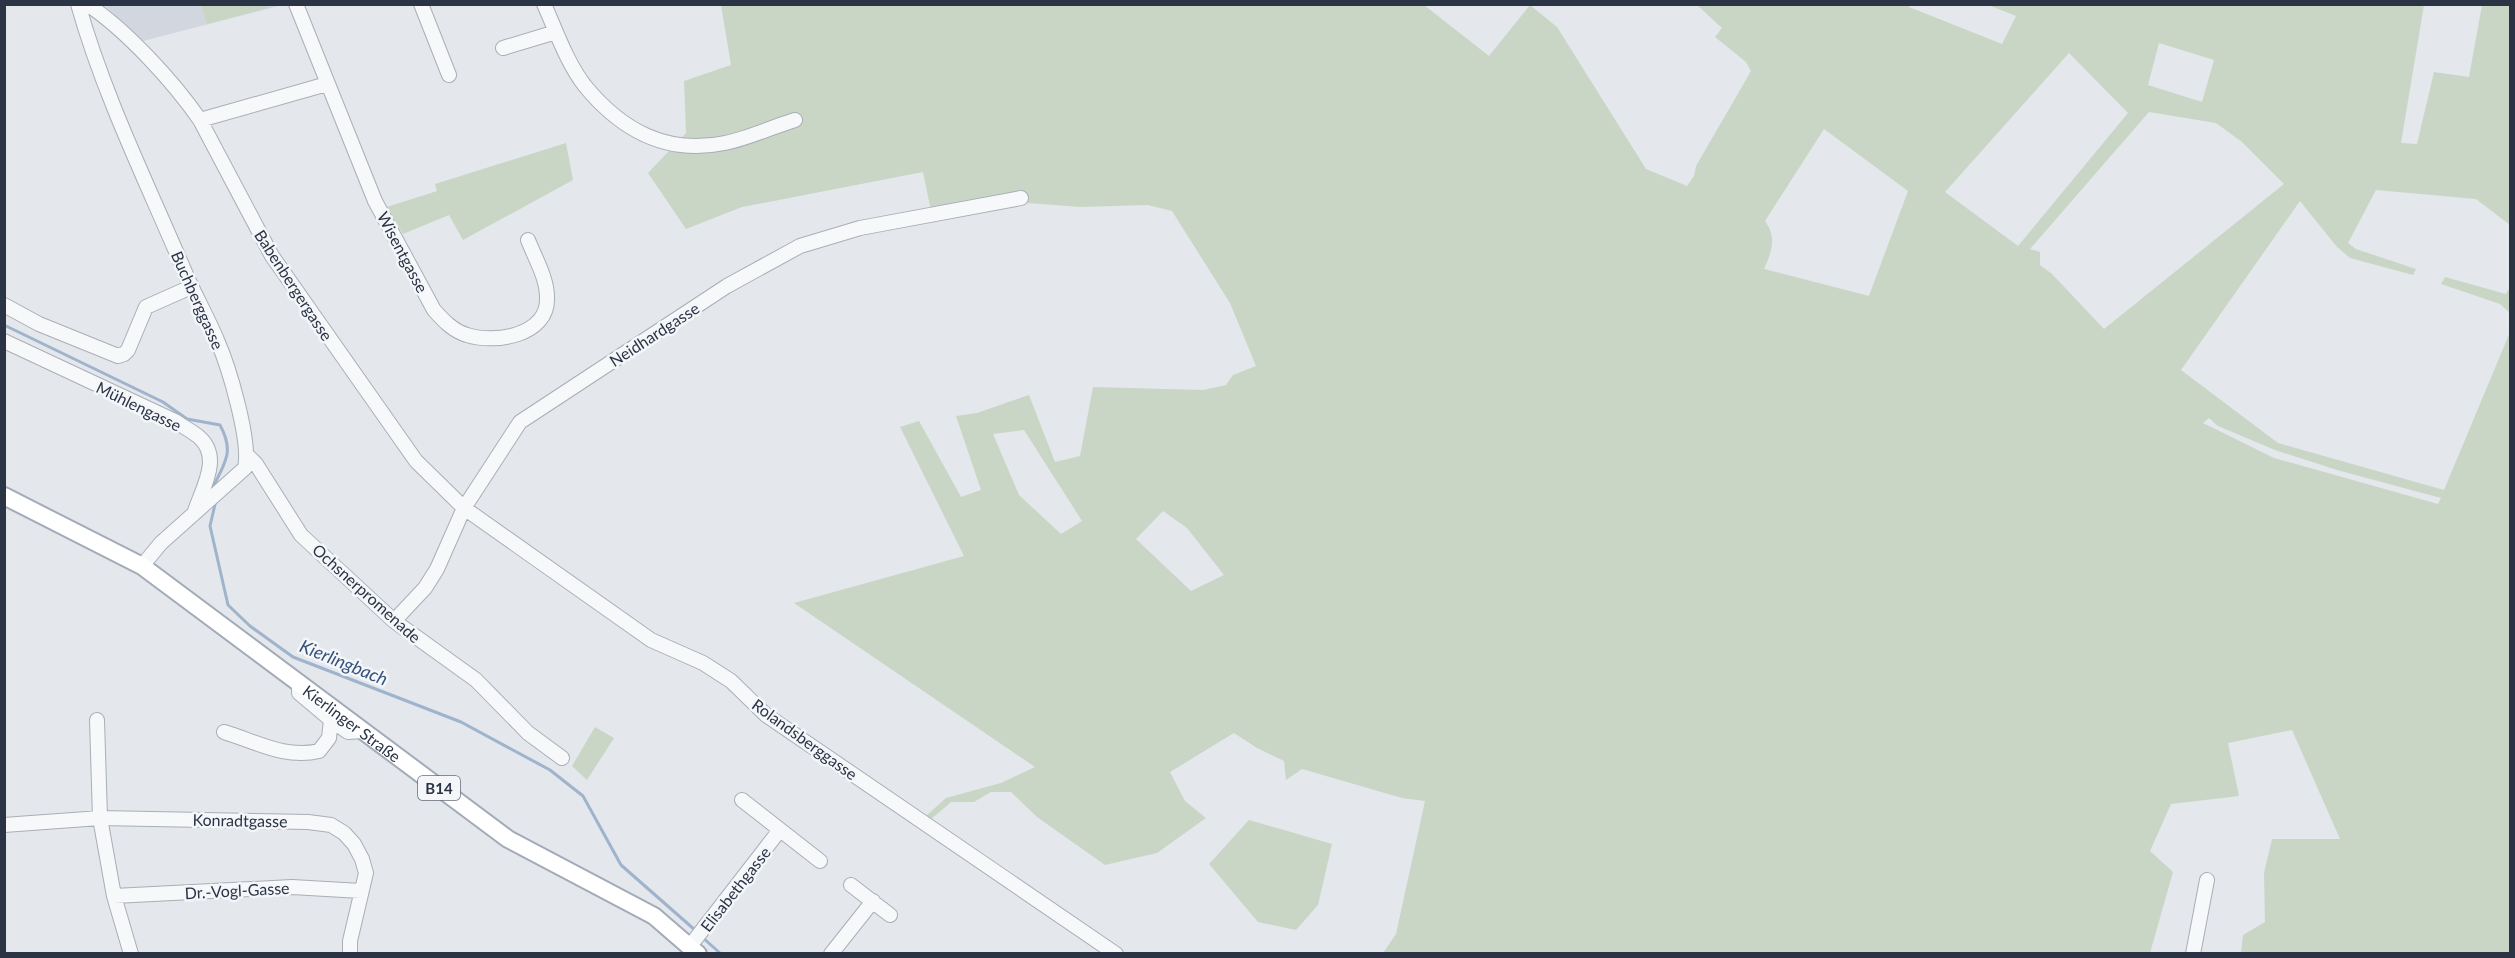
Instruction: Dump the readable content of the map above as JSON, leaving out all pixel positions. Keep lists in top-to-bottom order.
{
  "streets": {
    "main road": ["Kierlinger Straße", "B14"],
    "street": [
      "Wisentgasse",
      "Babenbergergasse",
      "Buchberggasse",
      "Neidhardgasse",
      "Mühlengasse",
      "Ochsnerpromenade",
      "Rolandsberggasse",
      "Konradtgasse",
      "Elisabethgasse",
      "Dr.-Vogl-Gasse"
    ]
  },
  "crossings": [
    ["Babenbergergasse", "Neidhardgasse"],
    ["Babenbergergasse", "Rolandsberggasse"],
    ["Buchberggasse", "Ochsnerpromenade"],
    ["Neidhardgasse", "Ochsnerpromenade"],
    ["Neidhardgasse", "Rolandsberggasse"],
    ["Kierlinger Straße", "Elisabethgasse"],
    ["Konradtgasse", "Dr.-Vogl-Gasse"]
  ],
  "water": ["Kierlingbach"]
}
